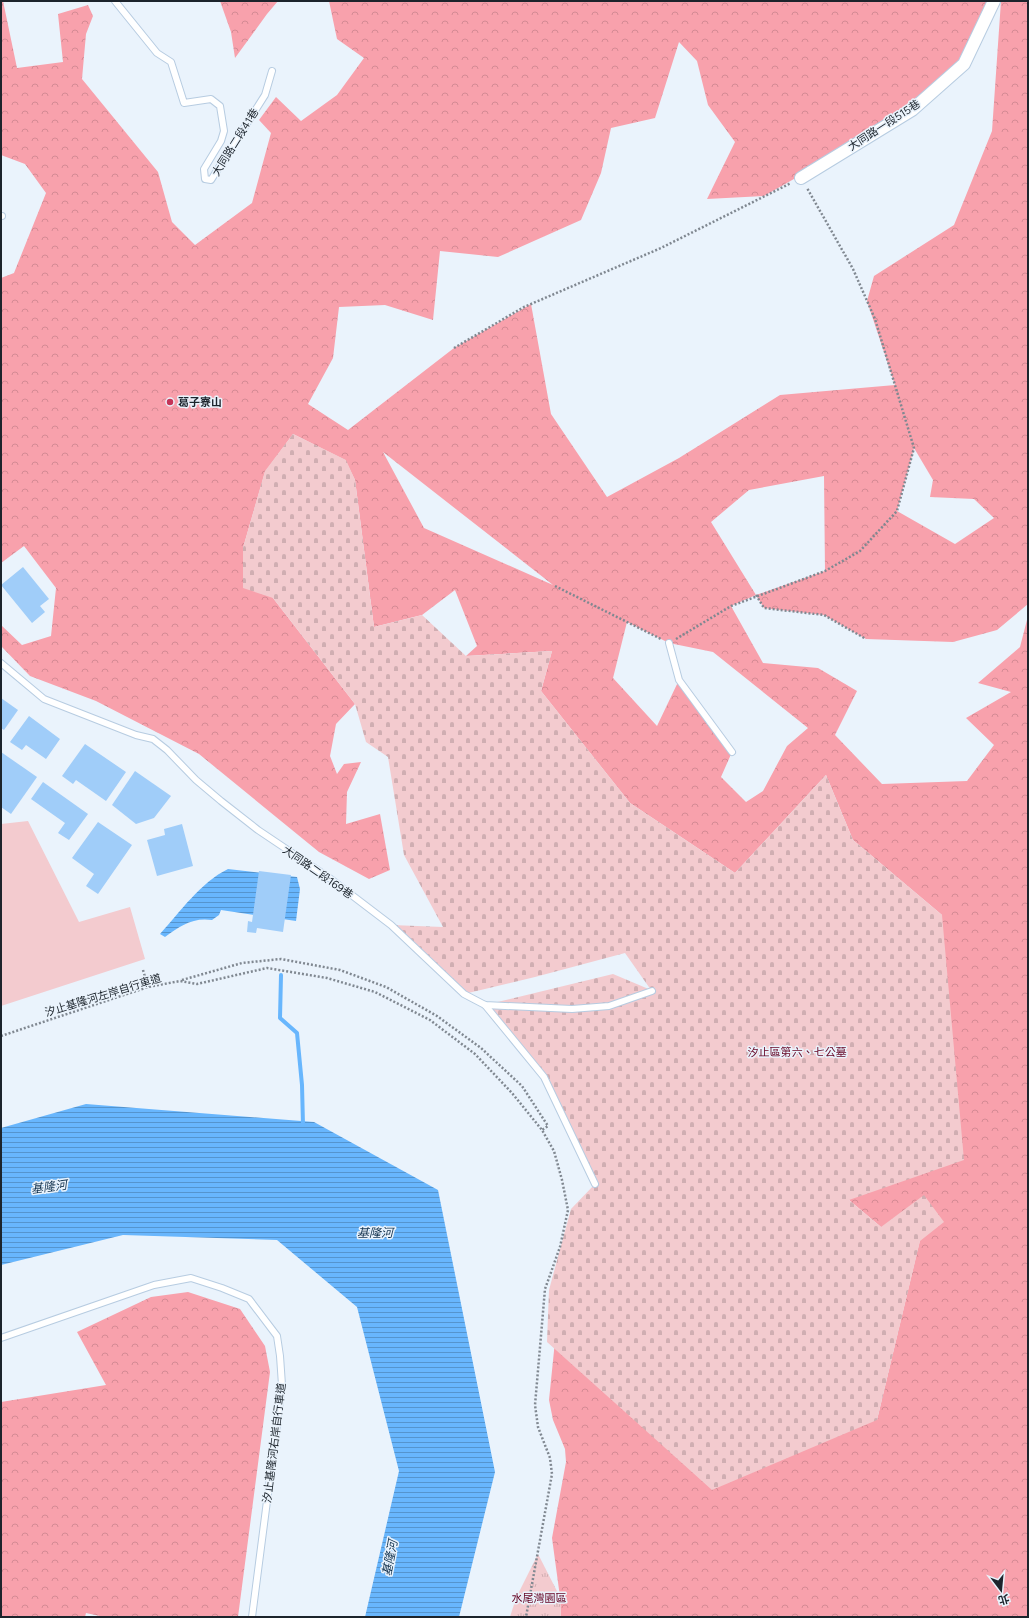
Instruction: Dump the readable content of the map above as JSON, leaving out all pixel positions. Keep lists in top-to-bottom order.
{
  "streets": {
    "street": ["大同路一段515巷"],
    "lane": ["大同路二段41巷", "大同路二段169巷", "汐止基隆河右岸自行車道"],
    "path": ["汐止基隆河左岸自行車道"]
  },
  "water": ["基隆河"],
  "parks": ["汐止區第六、七公墓", "水尾灣園區"],
  "places": ["葛子寮山"],
  "north": "bottom"
}
